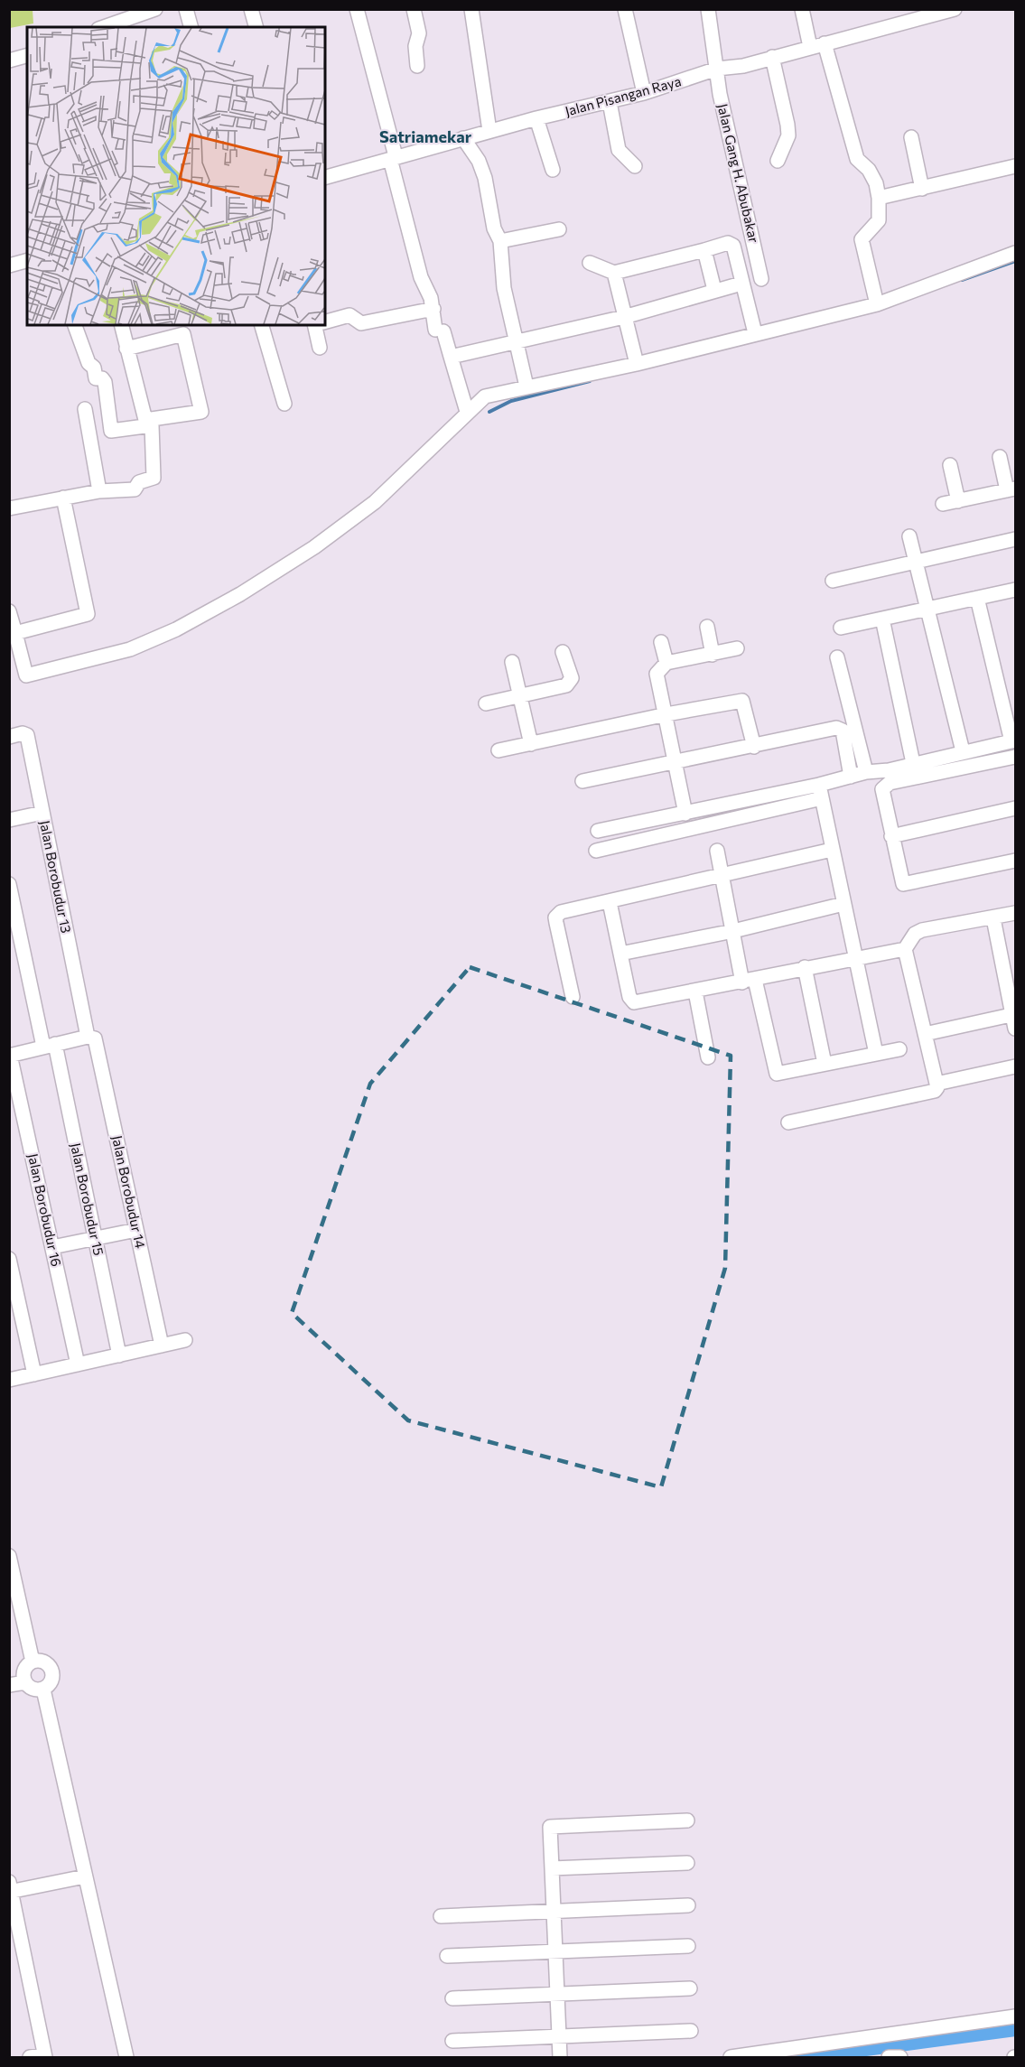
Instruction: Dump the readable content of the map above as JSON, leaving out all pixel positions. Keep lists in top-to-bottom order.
{
  "streets": {
    "street": [
      "Jalan Pisangan Raya",
      "Jalan Gang H. Abubakar",
      "Jalan Borobudur 13",
      "Jalan Borobudur 14",
      "Jalan Borobudur 15",
      "Jalan Borobudur 16"
    ]
  },
  "crossings": [
    ["Jalan Pisangan Raya", "Jalan Gang H. Abubakar"],
    ["Jalan Borobudur 13", "Jalan Borobudur 14"]
  ],
  "districts": ["Satriamekar"]
}
